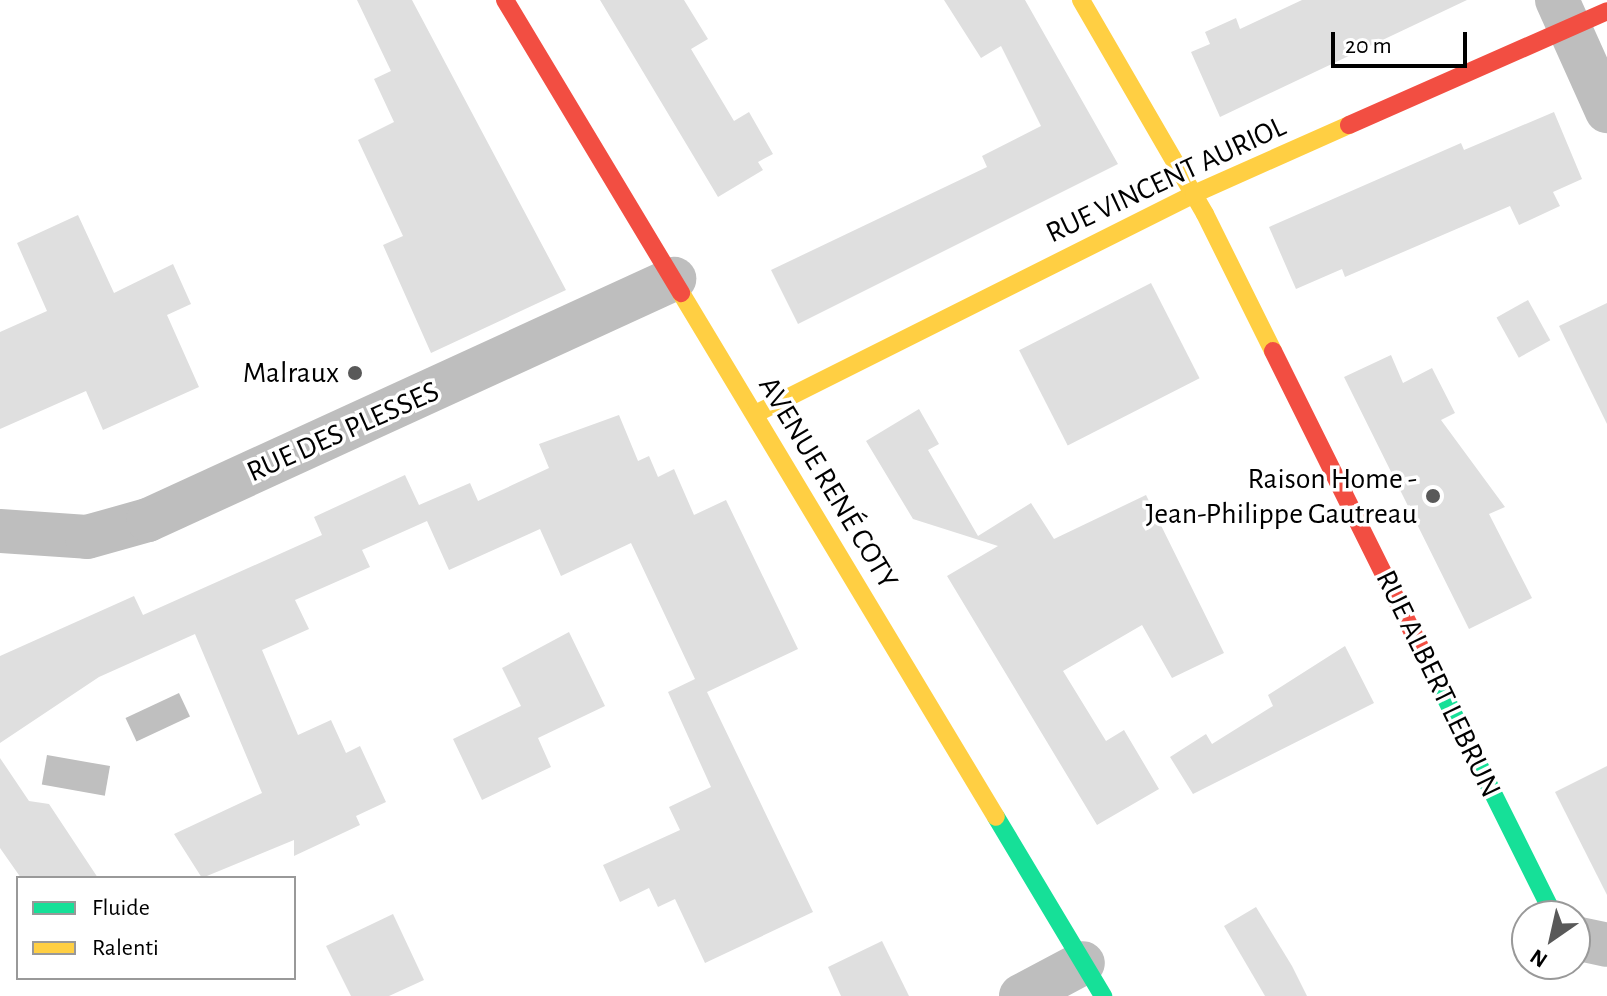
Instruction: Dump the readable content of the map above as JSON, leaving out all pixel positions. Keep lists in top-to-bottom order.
{
  "streets": {
    "street": [
      "RUE VINCENT AURIOL",
      "RUE DES PLESSES",
      "AVENUE RENÉ COTY",
      "RUE ALBERT LEBRUN"
    ]
  },
  "crossings": [
    ["RUE VINCENT AURIOL", "AVENUE RENÉ COTY"],
    ["RUE VINCENT AURIOL", "RUE ALBERT LEBRUN"],
    ["RUE DES PLESSES", "AVENUE RENÉ COTY"]
  ],
  "places": ["Malraux", "Raison Home - Jean-Philippe Gautreau"],
  "legend": ["Fluide", "Ralenti"],
  "scale_bar": "20 m",
  "north": "bottom left"
}
